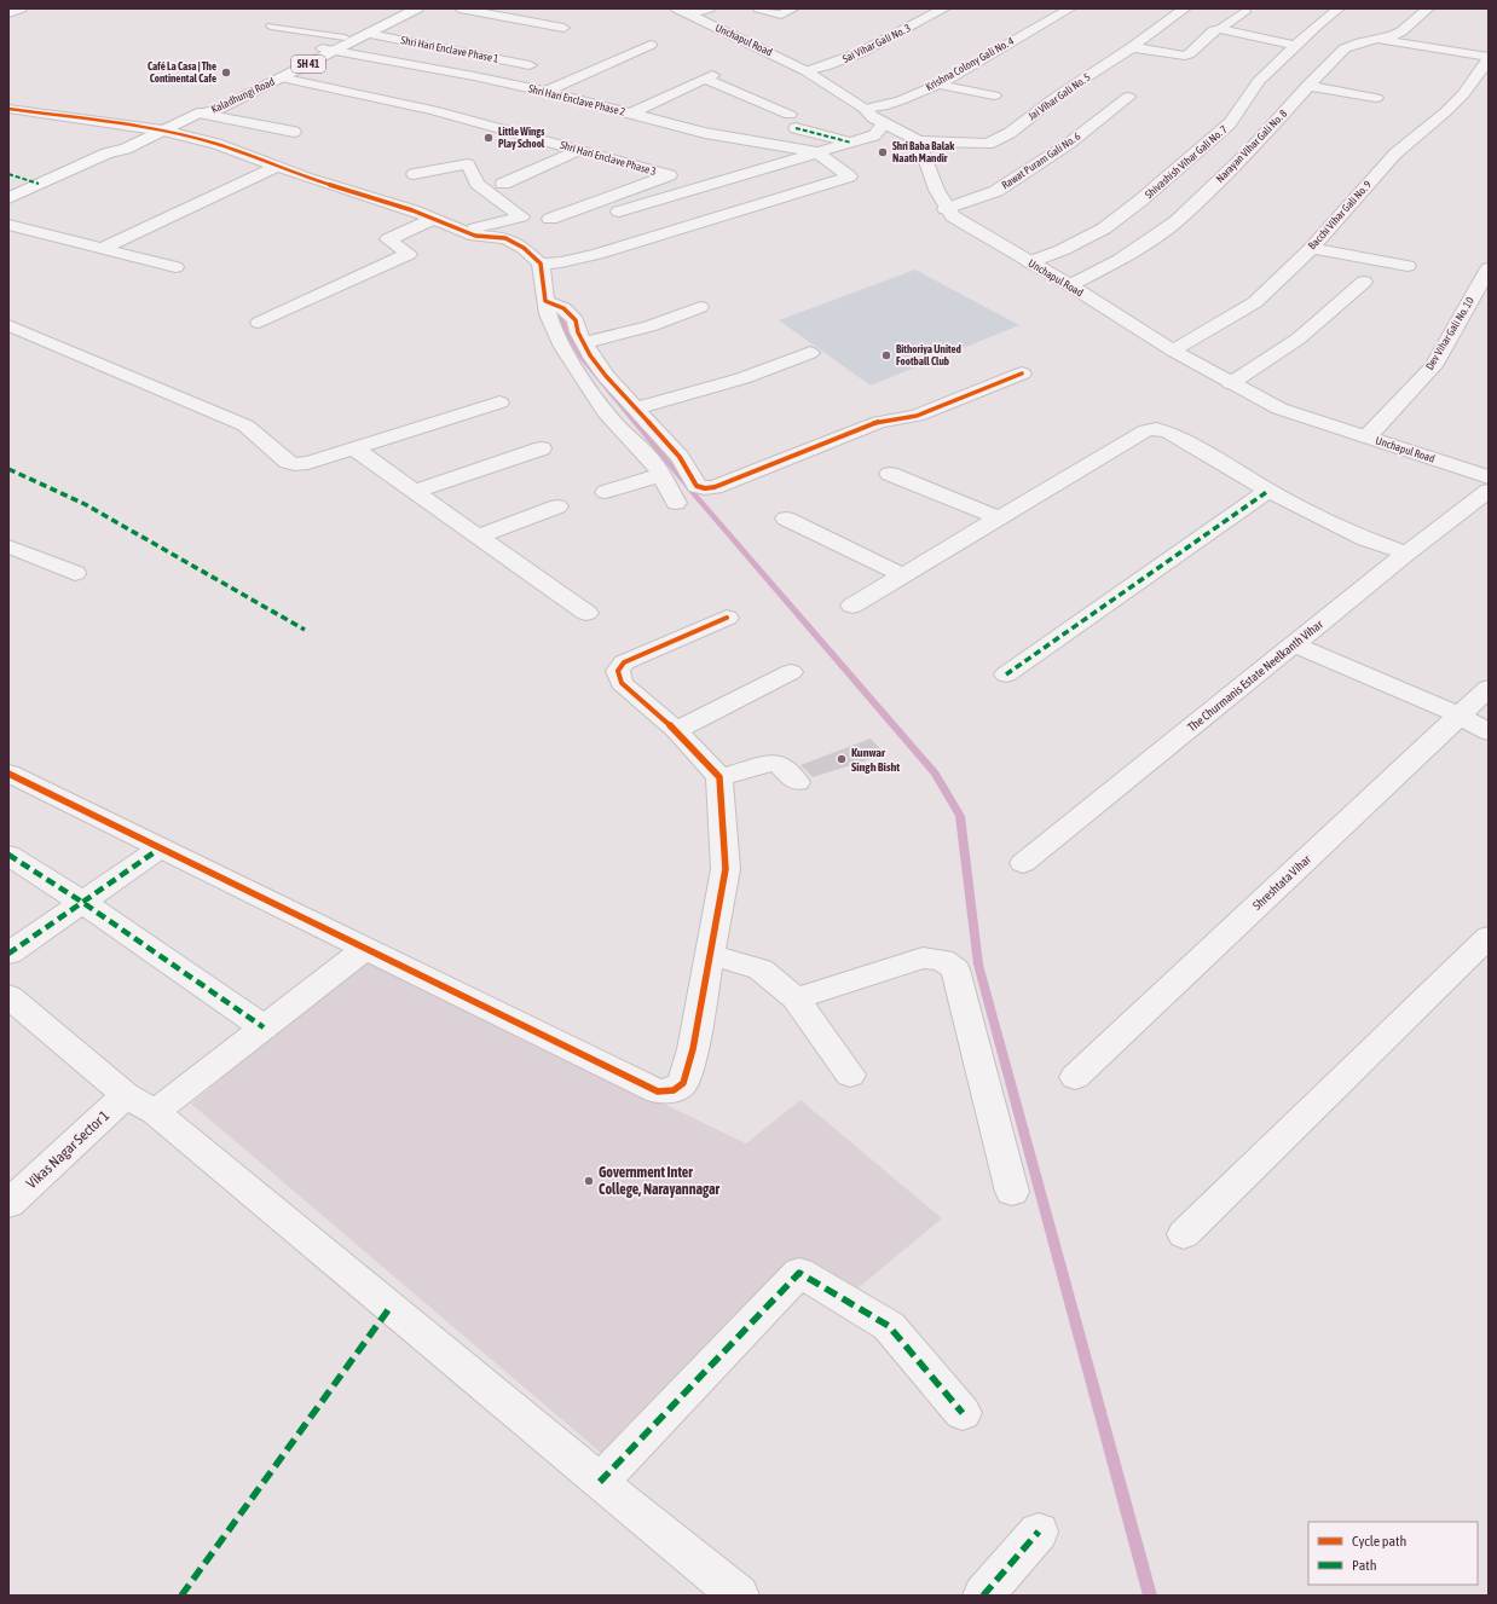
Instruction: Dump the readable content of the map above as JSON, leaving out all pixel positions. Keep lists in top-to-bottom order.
{
  "streets": {
    "main road": ["SH 41", "Kaladhungi Road"],
    "street": [
      "Unchapul Road",
      "Sai Vihar Gali No. 3",
      "Shri Hari Enclave Phase 1",
      "Krishna Colony Gali No. 4",
      "Jai Vihar Gali No. 5",
      "Shri Hari Enclave Phase 2",
      "Narayan Vihar Gali No. 8",
      "Shri Hari Enclave Phase 3",
      "Rawat Puram Gali No. 6",
      "Shivashish Vihar Gali No. 7",
      "Bacchi Vihar Gali No. 9",
      "Dev Vihar Gali No. 10",
      "The Churmanis Estate Neelkanth Vihar",
      "Shreshtata Vihar",
      "Vikas Nagar Sector 1"
    ]
  },
  "crossings": [
    ["Unchapul Road", "Sai Vihar Gali No. 3"],
    ["Unchapul Road", "Krishna Colony Gali No. 4"],
    ["Unchapul Road", "Jai Vihar Gali No. 5"],
    ["Unchapul Road", "Narayan Vihar Gali No. 8"],
    ["Unchapul Road", "Rawat Puram Gali No. 6"],
    ["Unchapul Road", "Shivashish Vihar Gali No. 7"],
    ["Unchapul Road", "Bacchi Vihar Gali No. 9"],
    ["Unchapul Road", "Dev Vihar Gali No. 10"],
    ["Shri Hari Enclave Phase 1", "Kaladhungi Road"],
    ["Kaladhungi Road", "Shri Hari Enclave Phase 2"],
    ["Kaladhungi Road", "Shri Hari Enclave Phase 3"]
  ],
  "places": [
    "Café La Casa | The Continental Cafe",
    "Little Wings Play School",
    "Shri Baba Balak Naath Mandir",
    "Bithoriya United Football Club",
    "Kunwar Singh Bisht",
    "Government Inter College, Narayannagar"
  ],
  "legend": ["Cycle path", "Path"]
}
